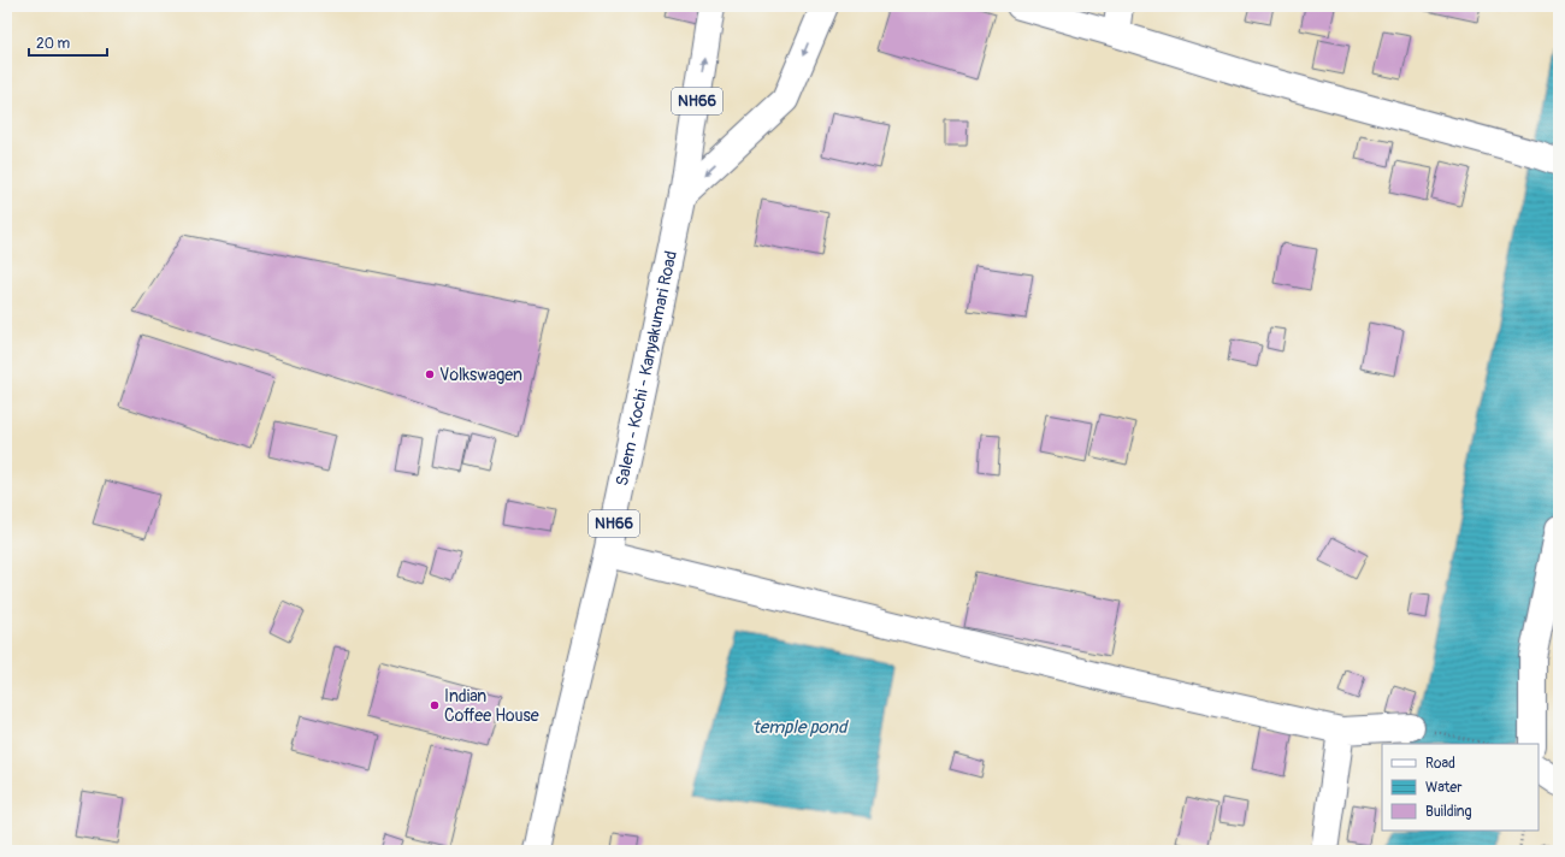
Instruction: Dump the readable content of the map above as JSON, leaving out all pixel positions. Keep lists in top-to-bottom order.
{
  "streets": {
    "main road": ["NH66", "Salem - Kochi - Kanyakumari Road"]
  },
  "crossings": [
    ["NH66", "Salem - Kochi - Kanyakumari Road"]
  ],
  "water": ["temple pond"],
  "places": ["Volkswagen", "Indian Coffee House"],
  "legend": ["Road", "Water", "Building"],
  "scale_bar": "20 m"
}
